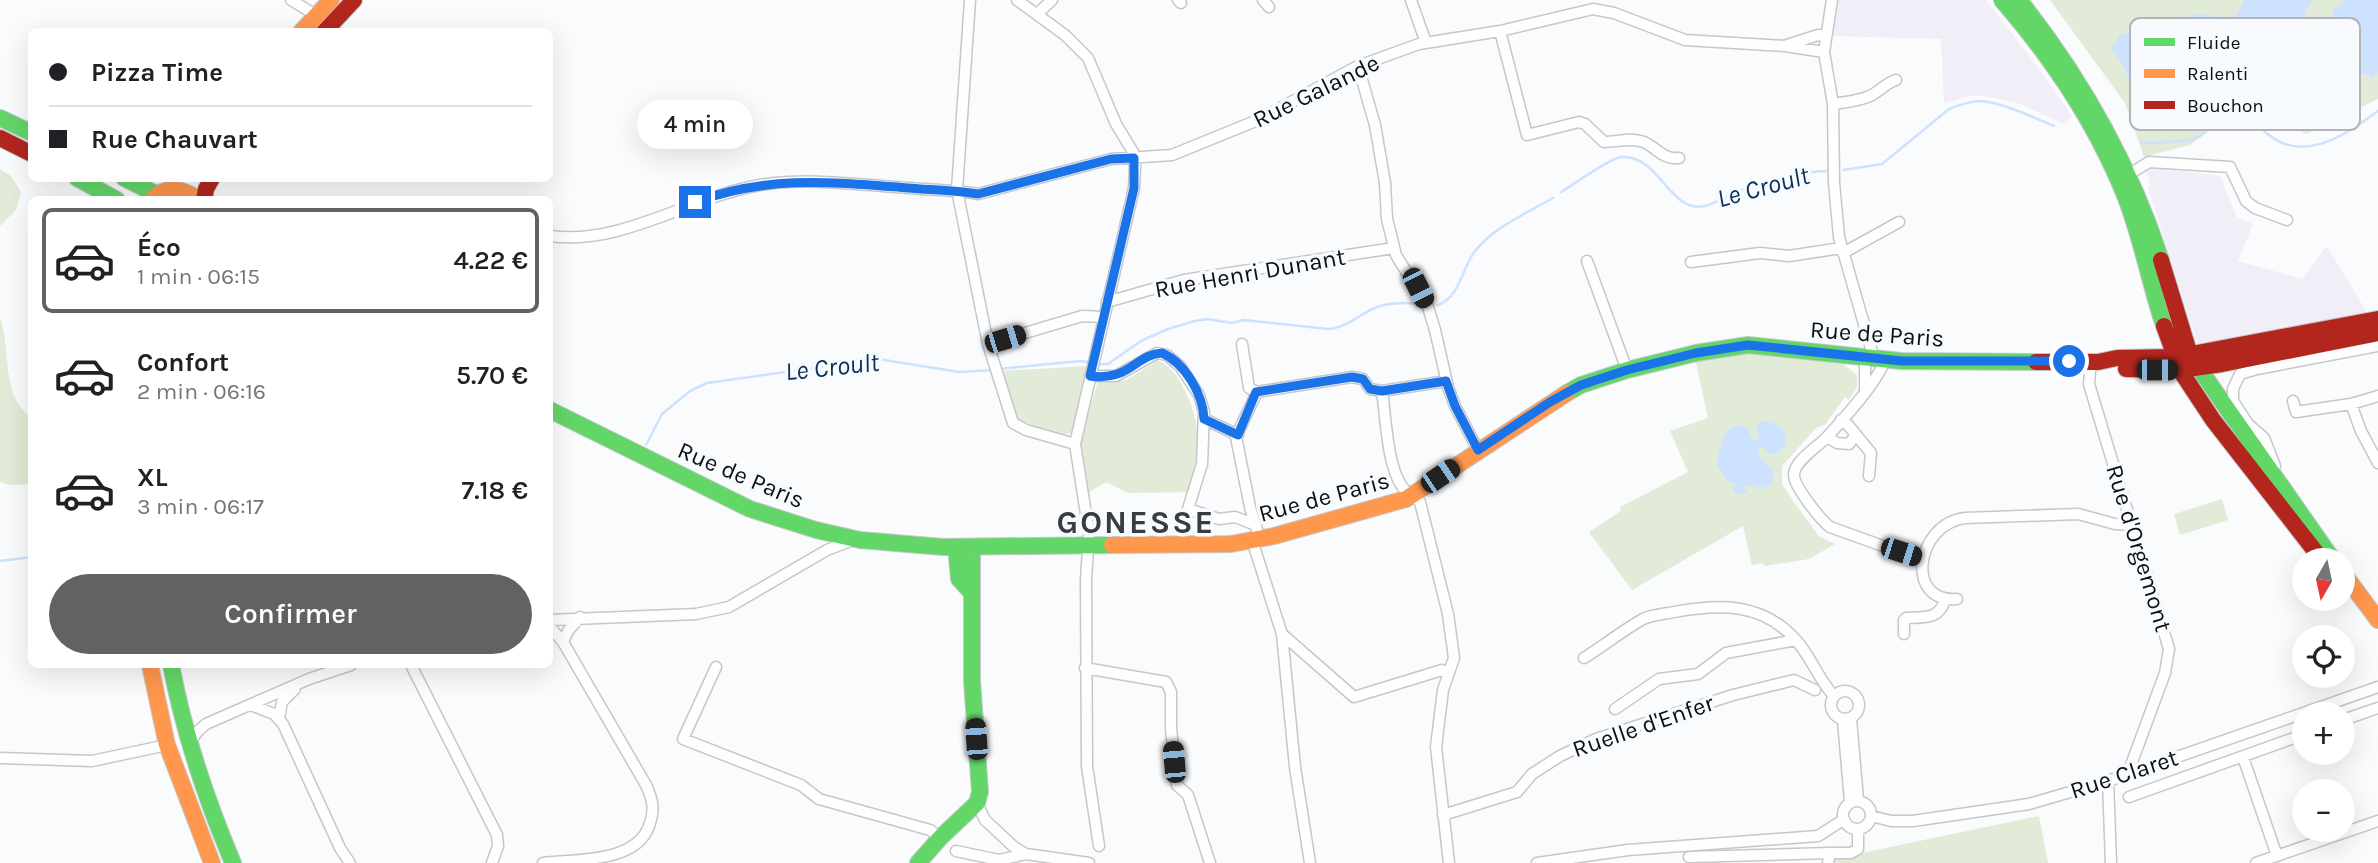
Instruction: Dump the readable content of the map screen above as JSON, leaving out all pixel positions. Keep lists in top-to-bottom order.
{
  "streets": {
    "main road": ["Rue de Paris"],
    "street": [
      "Rue Galande",
      "Rue Henri Dunant",
      "Rue d'Orgemont",
      "Ruelle d'Enfer",
      "Rue Claret"
    ]
  },
  "crossings": [
    ["Rue de Paris", "Rue d'Orgemont"],
    ["Rue d'Orgemont", "Rue Claret"]
  ],
  "districts": ["GONESSE"],
  "water": ["Le Croult"],
  "legend": ["Fluide", "Ralenti", "Bouchon"],
  "north": "bottom",
  "page": {
    "banner": ["Pizza Time", "Rue Chauvart"],
    "bubble": "4 min",
    "list": [
      {
        "name": "Éco",
        "note": "1 min · 06:15",
        "value": "4.22 €"
      },
      {
        "name": "Confort",
        "note": "2 min · 06:16",
        "value": "5.70 €"
      },
      {
        "name": "XL",
        "note": "3 min · 06:17",
        "value": "7.18 €"
      }
    ],
    "map_buttons": ["+", "−"],
    "buttons": "Confirmer"
  }
}
